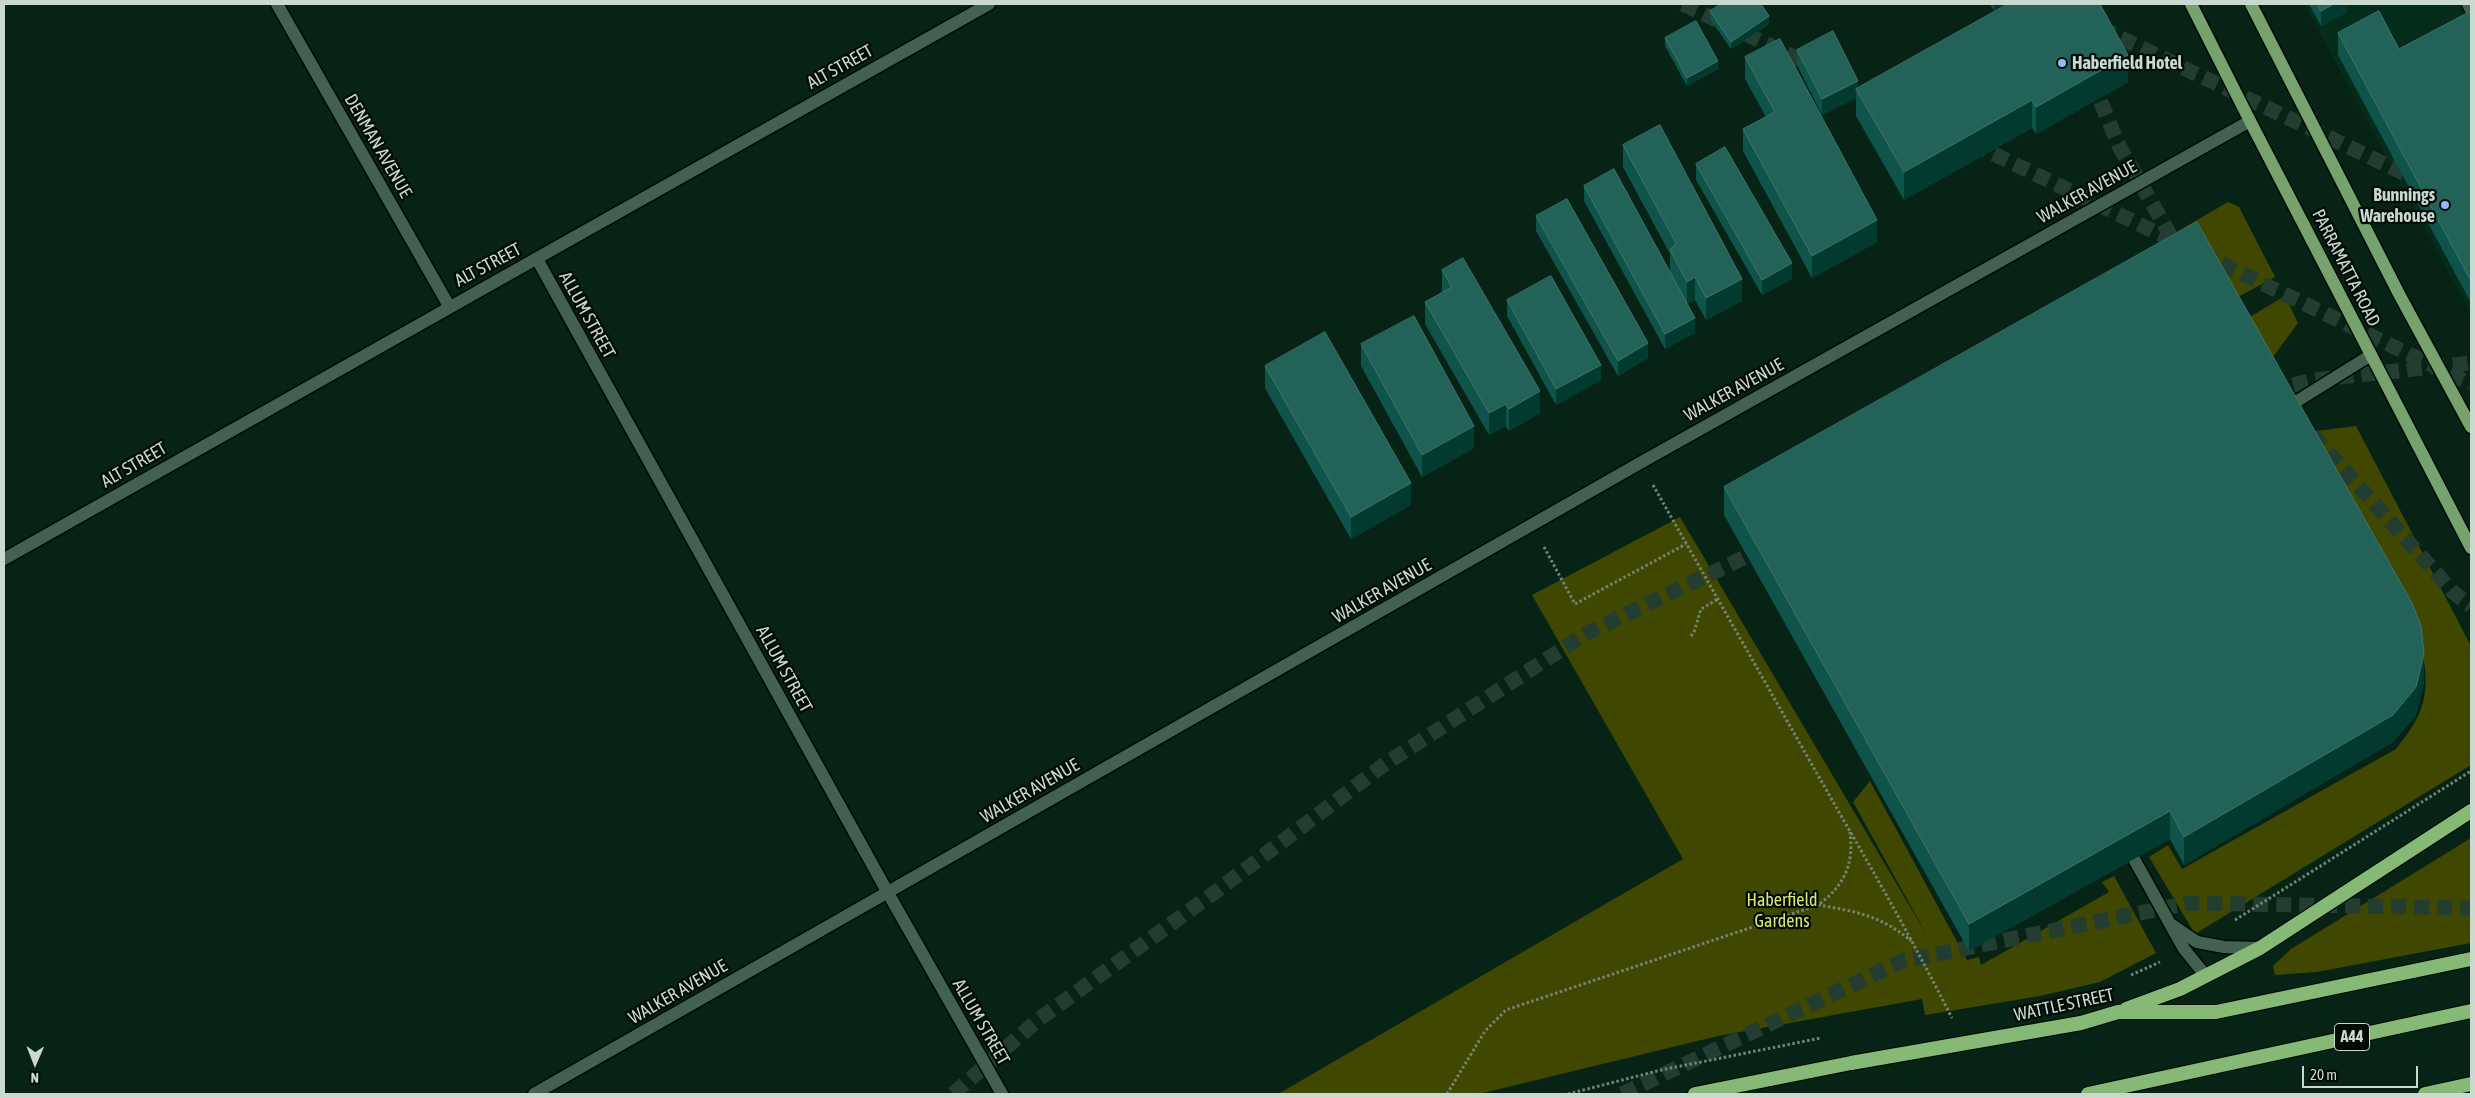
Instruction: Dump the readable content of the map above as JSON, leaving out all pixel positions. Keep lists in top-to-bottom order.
{
  "streets": {
    "highway": ["WATTLE STREET", "A44"],
    "main road": ["PARRAMATTA ROAD"],
    "street": [
      "ALT STREET",
      "DENMAN AVENUE",
      "WALKER AVENUE",
      "ALLUM STREET"
    ]
  },
  "crossings": [
    ["ALT STREET", "DENMAN AVENUE"],
    ["ALT STREET", "ALLUM STREET"],
    ["WALKER AVENUE", "PARRAMATTA ROAD"],
    ["WALKER AVENUE", "ALLUM STREET"]
  ],
  "parks": ["Haberfield Gardens"],
  "places": ["Haberfield Hotel", "Bunnings Warehouse"],
  "scale_bar": "20 m",
  "north": "bottom"
}
